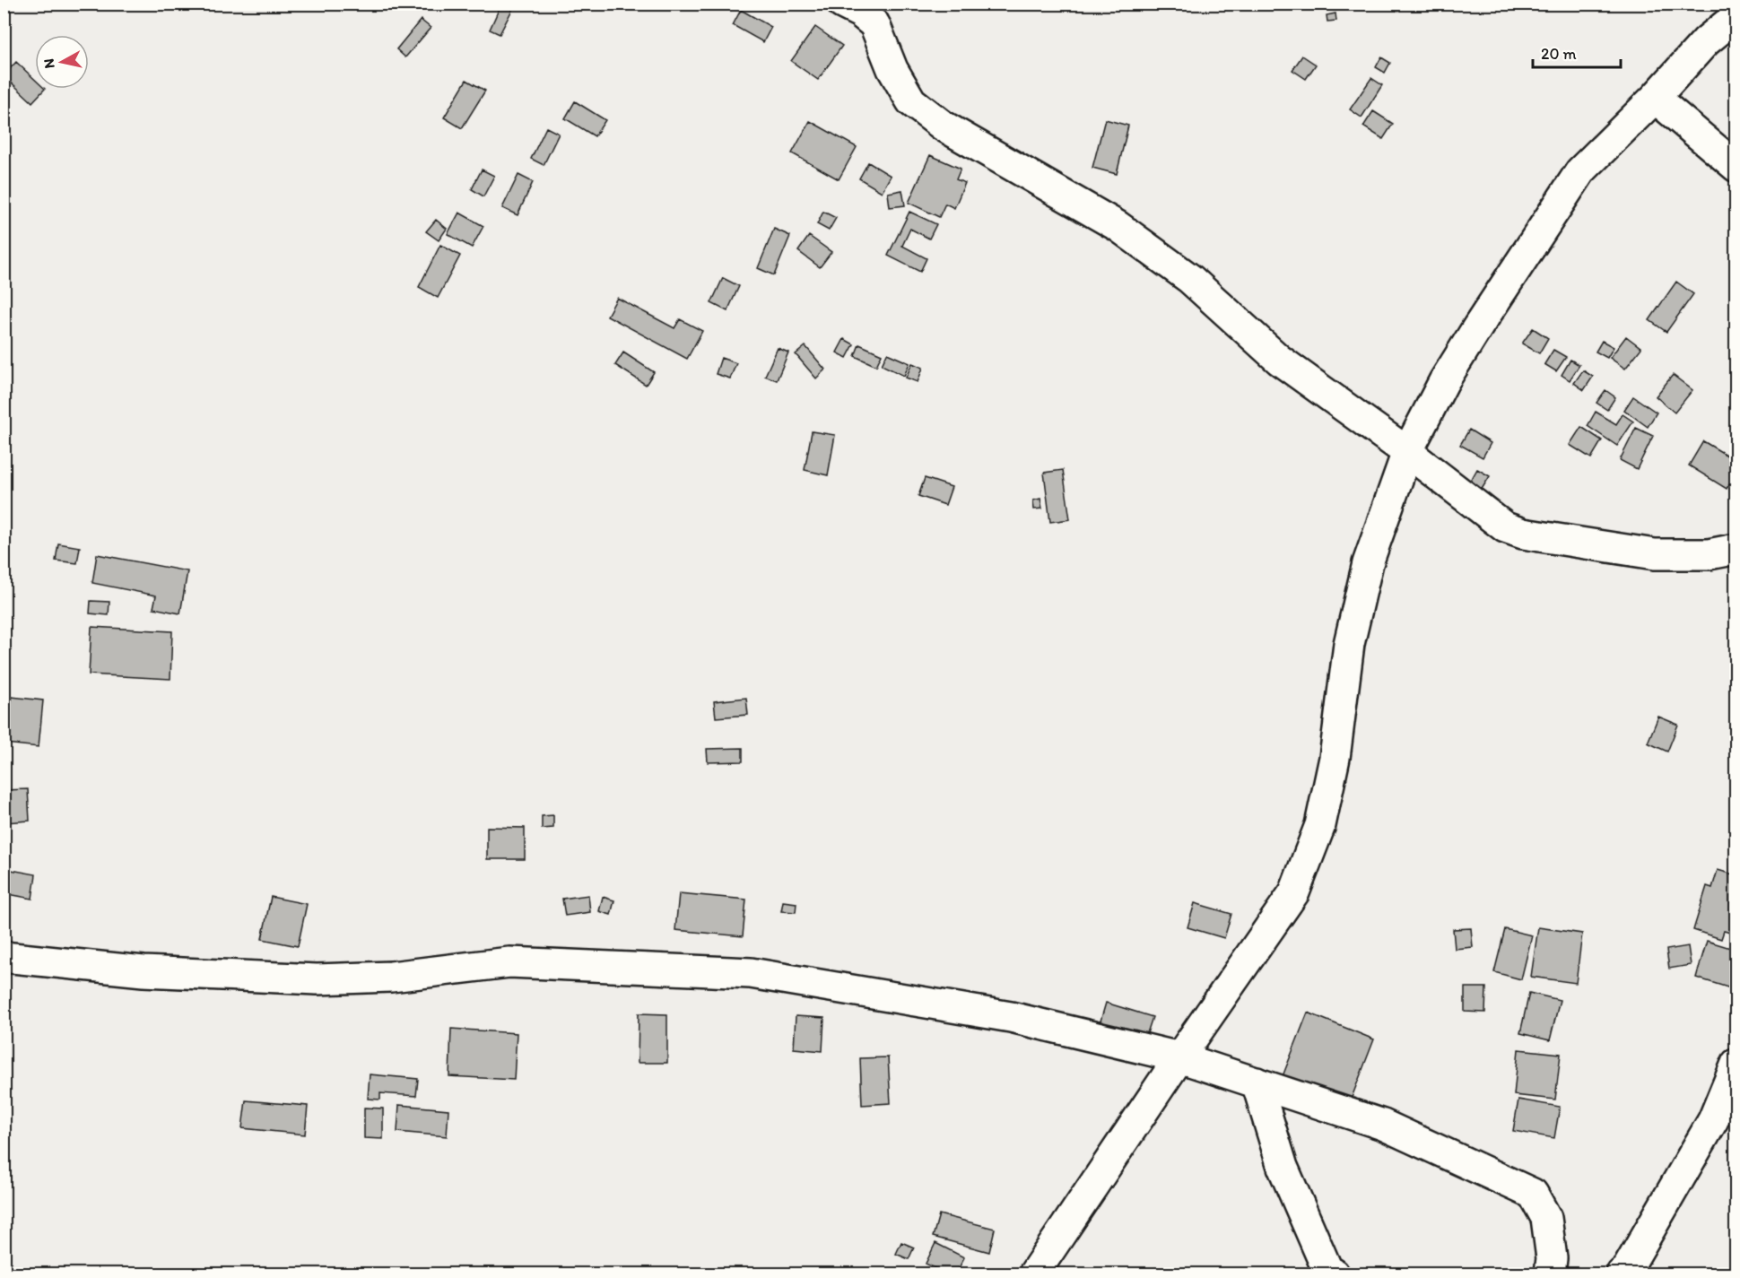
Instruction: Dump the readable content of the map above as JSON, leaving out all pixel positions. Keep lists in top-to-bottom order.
{
  "scale_bar": "20 m",
  "north": "left"
}
